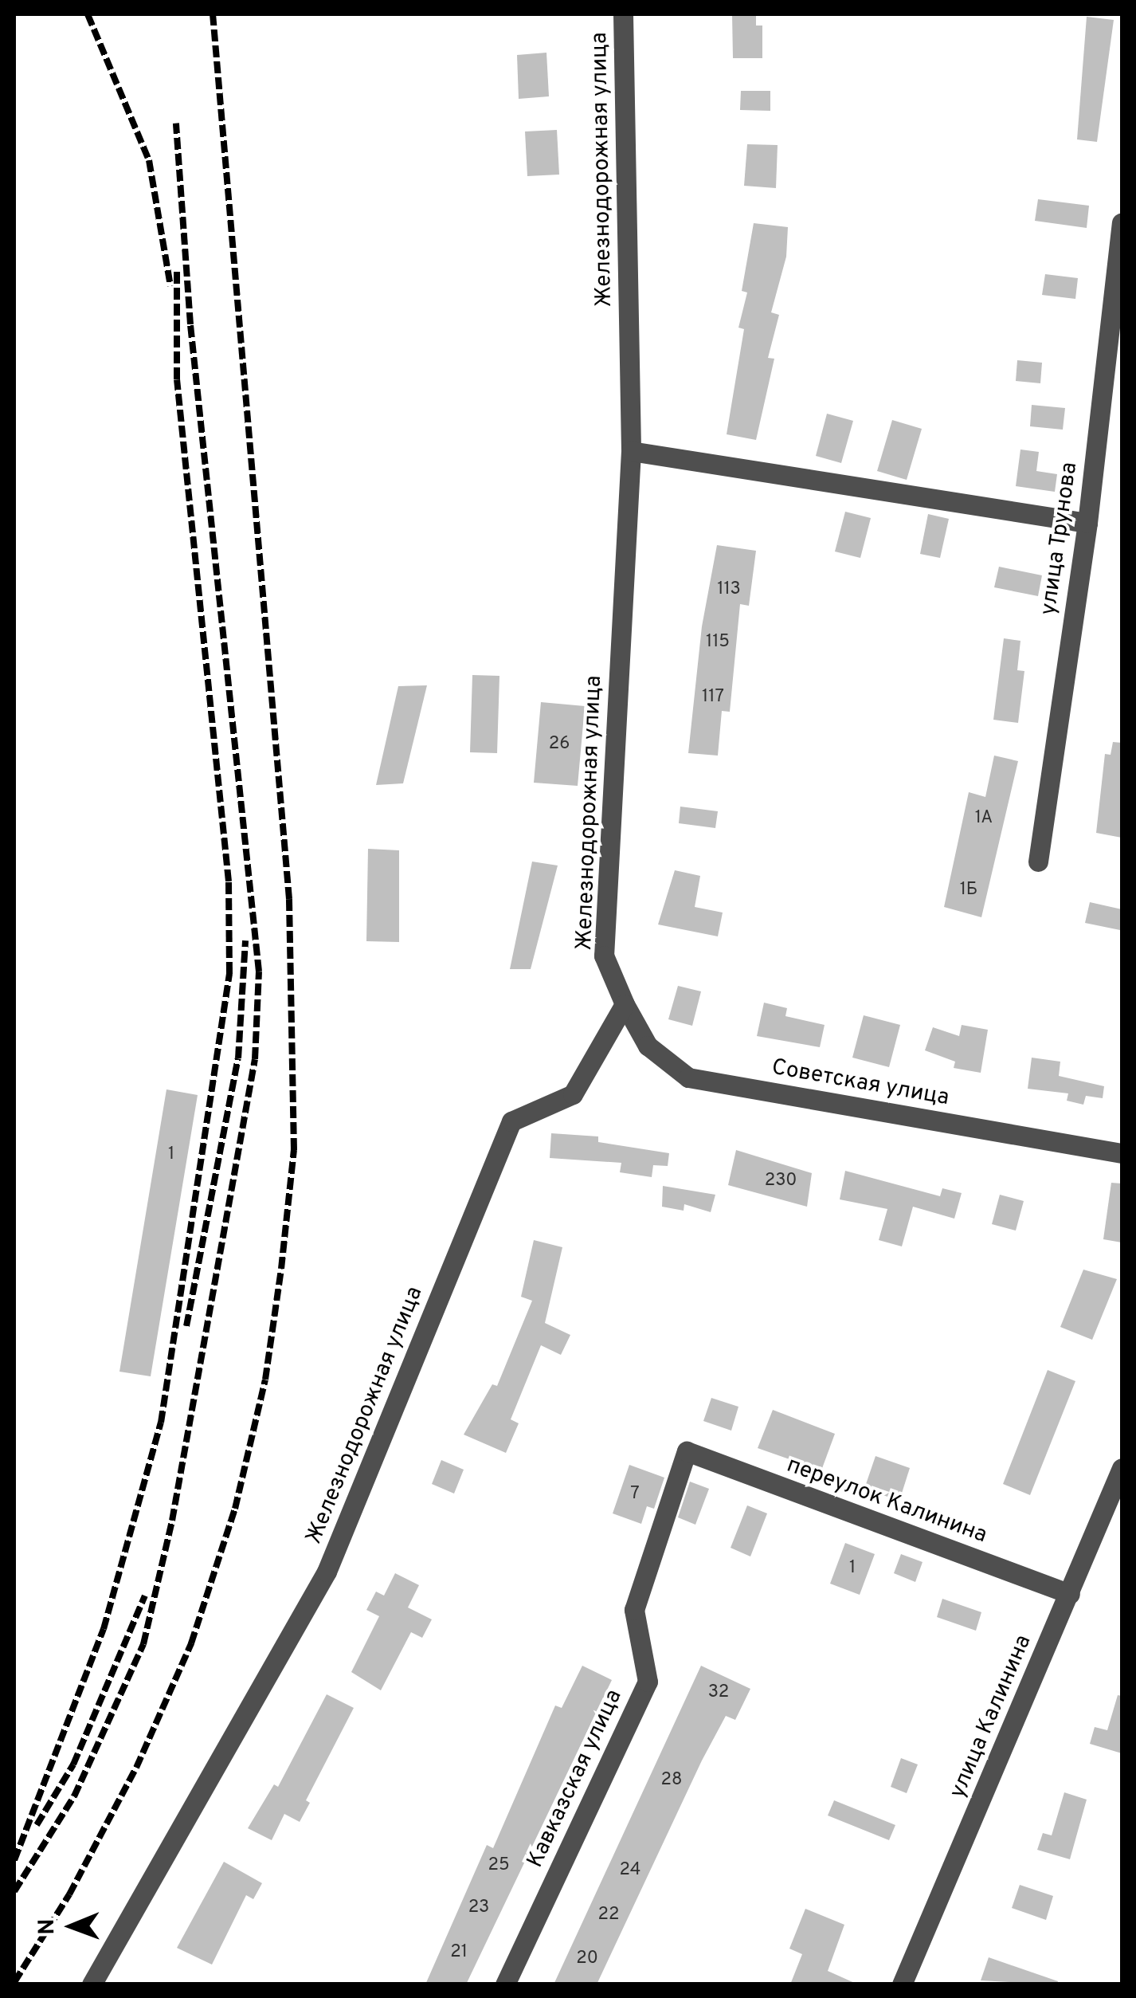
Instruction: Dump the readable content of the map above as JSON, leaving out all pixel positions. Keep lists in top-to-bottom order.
{
  "streets": {
    "street": [
      "Железнодорожная улица",
      "улица Трунова",
      "Советская улица",
      "переулок Калинина",
      "улица Калинина",
      "Кавказская улица"
    ]
  },
  "crossings": [
    ["Железнодорожная улица", "Советская улица"],
    ["переулок Калинина", "улица Калинина"],
    ["переулок Калинина", "Кавказская улица"]
  ],
  "house_numbers": [
    "113",
    "115",
    "117",
    "26",
    "1А",
    "1Б",
    "1",
    "230",
    "7",
    "1",
    "32",
    "28",
    "25",
    "24",
    "23",
    "22",
    "21",
    "20"
  ],
  "north": "left"
}
